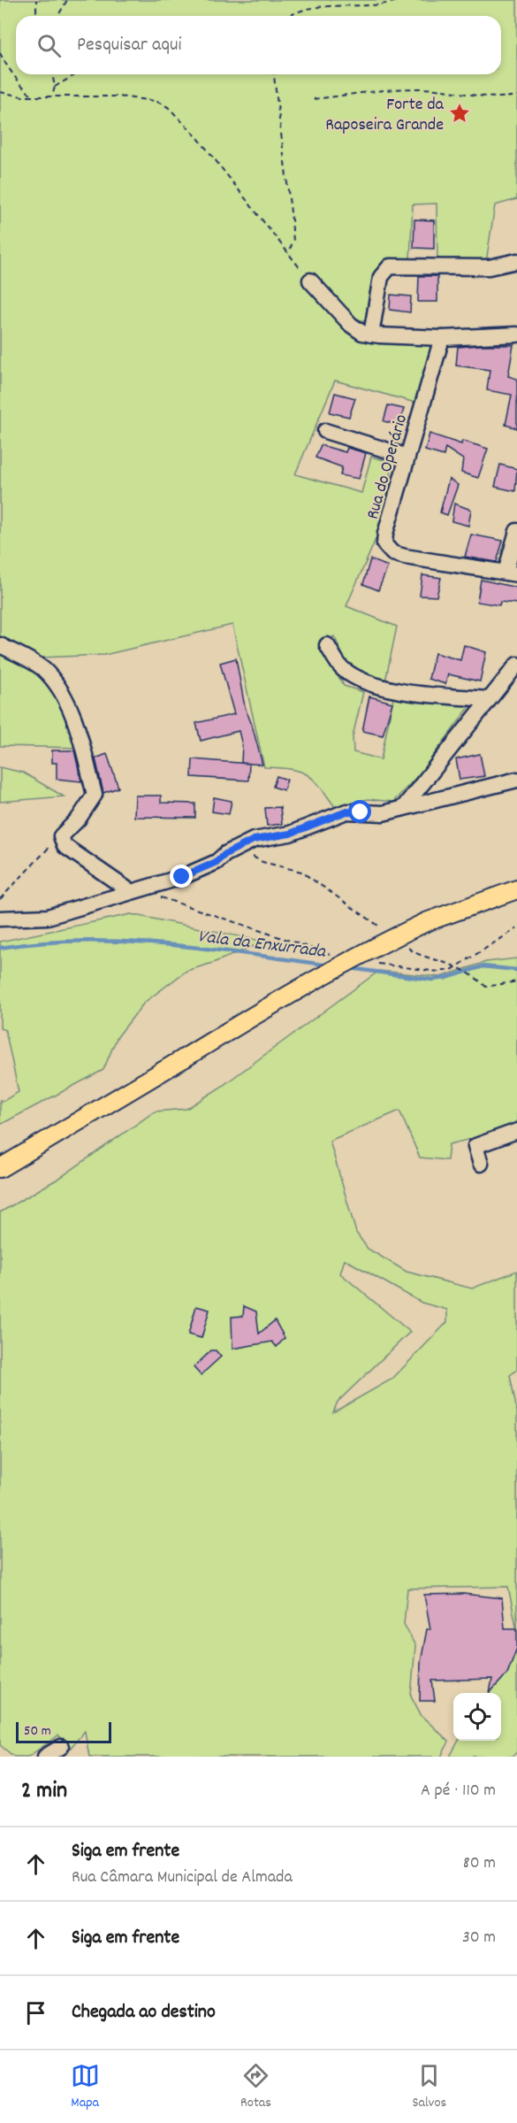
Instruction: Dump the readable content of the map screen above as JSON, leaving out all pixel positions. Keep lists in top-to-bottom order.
{
  "streets": {
    "street": ["Rua do Operário"]
  },
  "water": ["Vala da Enxurrada"],
  "places": {
    "place": ["Forte da Raposeira Grande"]
  },
  "scale_bar": "50 m",
  "page": {
    "search": "Pesquisar aqui",
    "scale": "50 m",
    "heading": ["2 min", "A pé · 110 m"],
    "list": [
      ["Siga em frente", "Rua Câmara Municipal de Almada", "80 m"],
      ["Siga em frente", "30 m"],
      "Chegada ao destino"
    ],
    "nav": ["Mapa", "Rotas", "Salvos"]
  }
}
